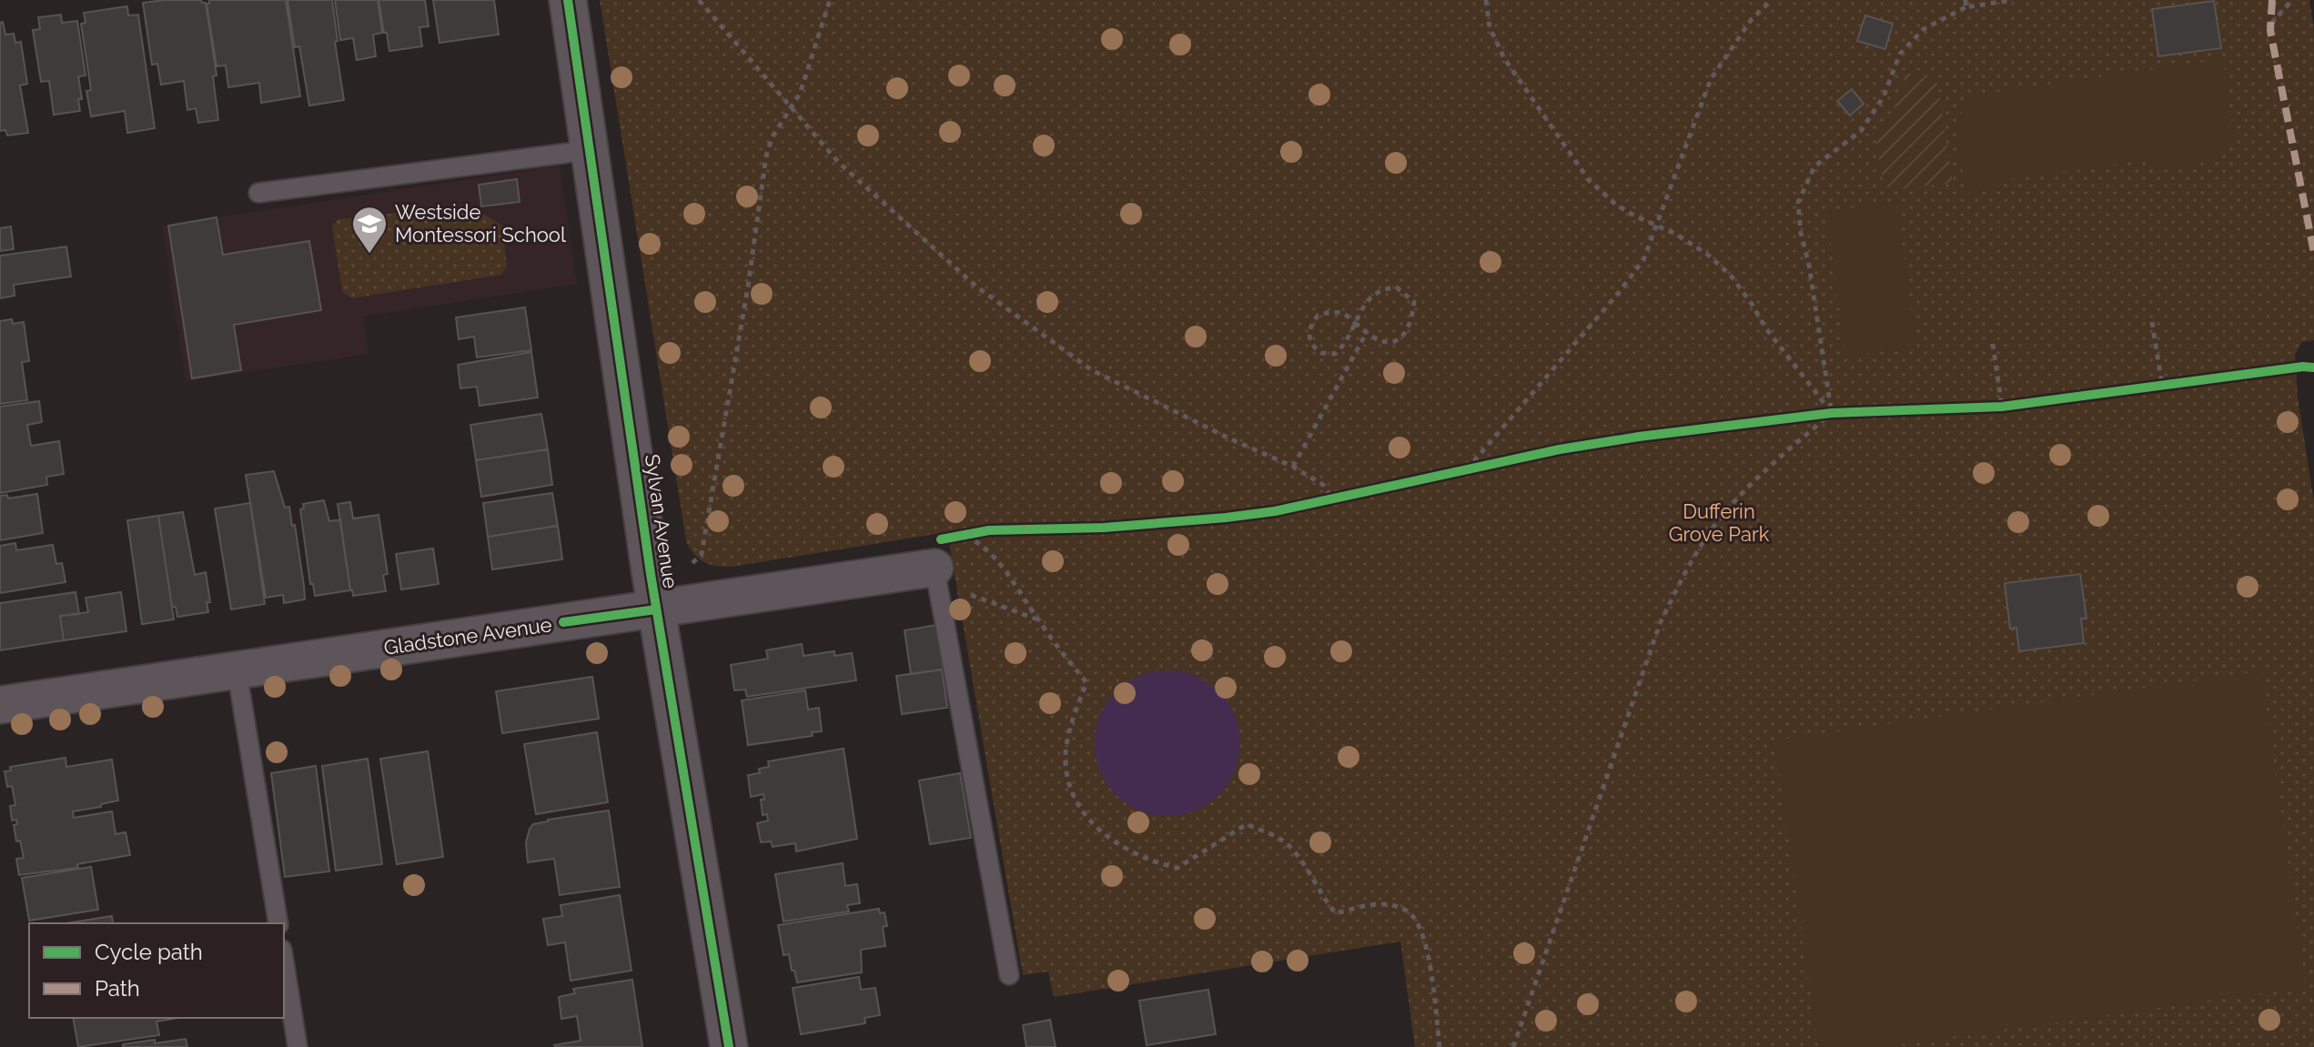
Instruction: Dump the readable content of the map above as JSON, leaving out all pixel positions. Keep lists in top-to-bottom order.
{
  "streets": {
    "street": ["Sylvan Avenue", "Gladstone Avenue"]
  },
  "crossings": [
    ["Sylvan Avenue", "Gladstone Avenue"]
  ],
  "parks": ["Dufferin Grove Park"],
  "places": {
    "school or university": ["Westside Montessori School"]
  },
  "legend": ["Cycle path", "Path"]
}
